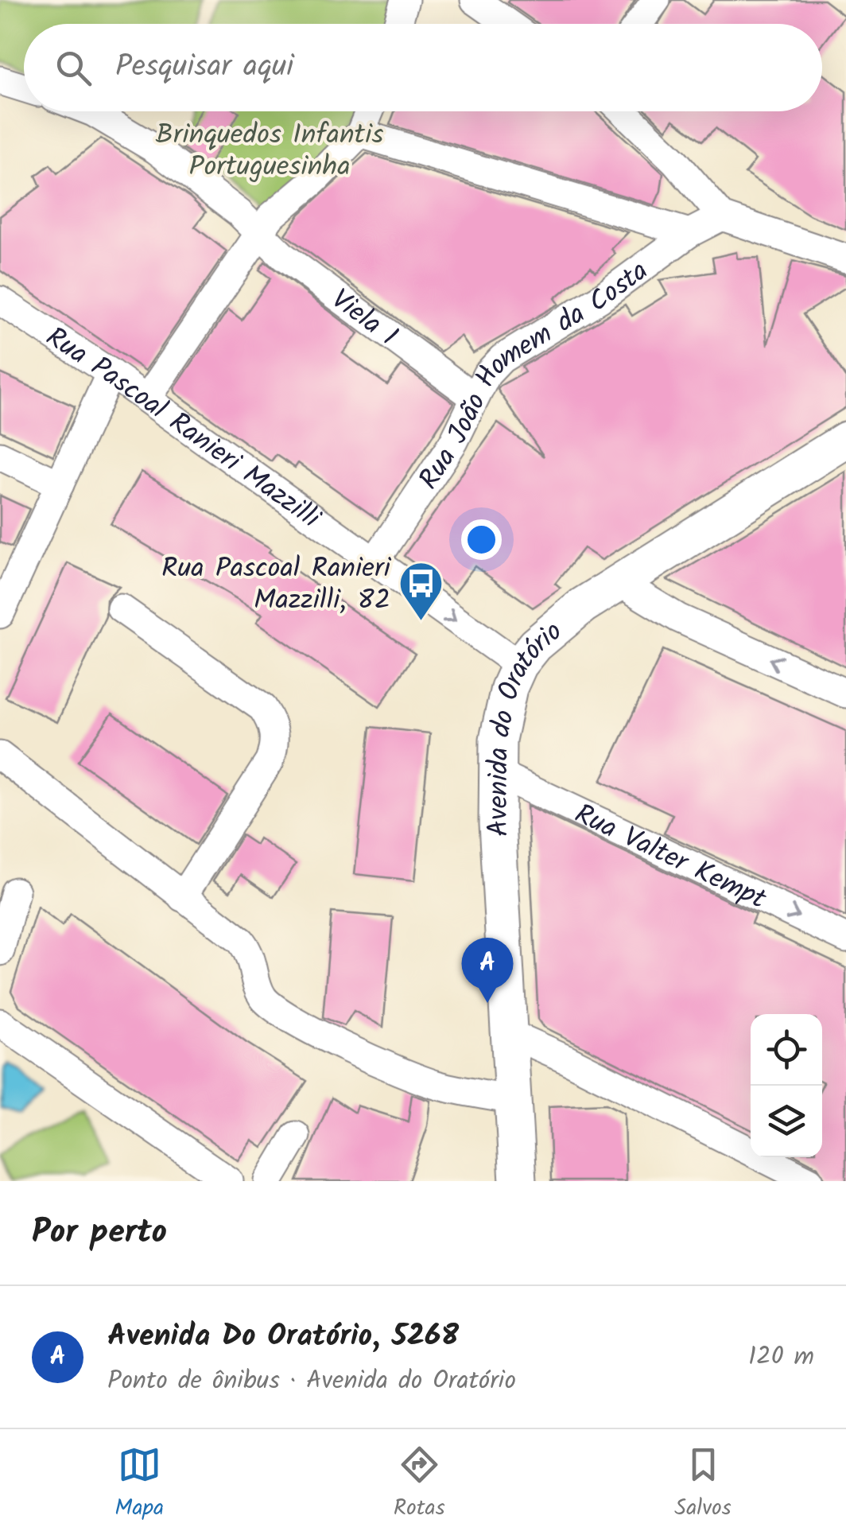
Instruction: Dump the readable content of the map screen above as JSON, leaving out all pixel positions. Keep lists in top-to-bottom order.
{
  "streets": {
    "main road": ["Avenida do Oratório"],
    "street": [
      "Viela 1",
      "Rua João Homem da Costa",
      "Rua Pascoal Ranieri Mazzilli",
      "Rua Valter Kempt"
    ]
  },
  "crossings": [
    ["Viela 1", "Rua João Homem da Costa"],
    ["Rua João Homem da Costa", "Rua Pascoal Ranieri Mazzilli"],
    ["Rua Pascoal Ranieri Mazzilli", "Avenida do Oratório"],
    ["Avenida do Oratório", "Rua Valter Kempt"]
  ],
  "parks": ["Brinquedos Infantis Portuguesinha"],
  "places": {
    "bus stop": ["Rua Pascoal Ranieri Mazzilli, 82"]
  },
  "page": {
    "search": "Pesquisar aqui",
    "pins": "A",
    "heading": "Por perto",
    "list": [
      {
        "mark": "A",
        "name": "Avenida Do Oratório, 5268",
        "note": "Ponto de ônibus · Avenida do Oratório",
        "value": "120 m"
      }
    ],
    "nav": ["Mapa", "Rotas", "Salvos"]
  }
}
